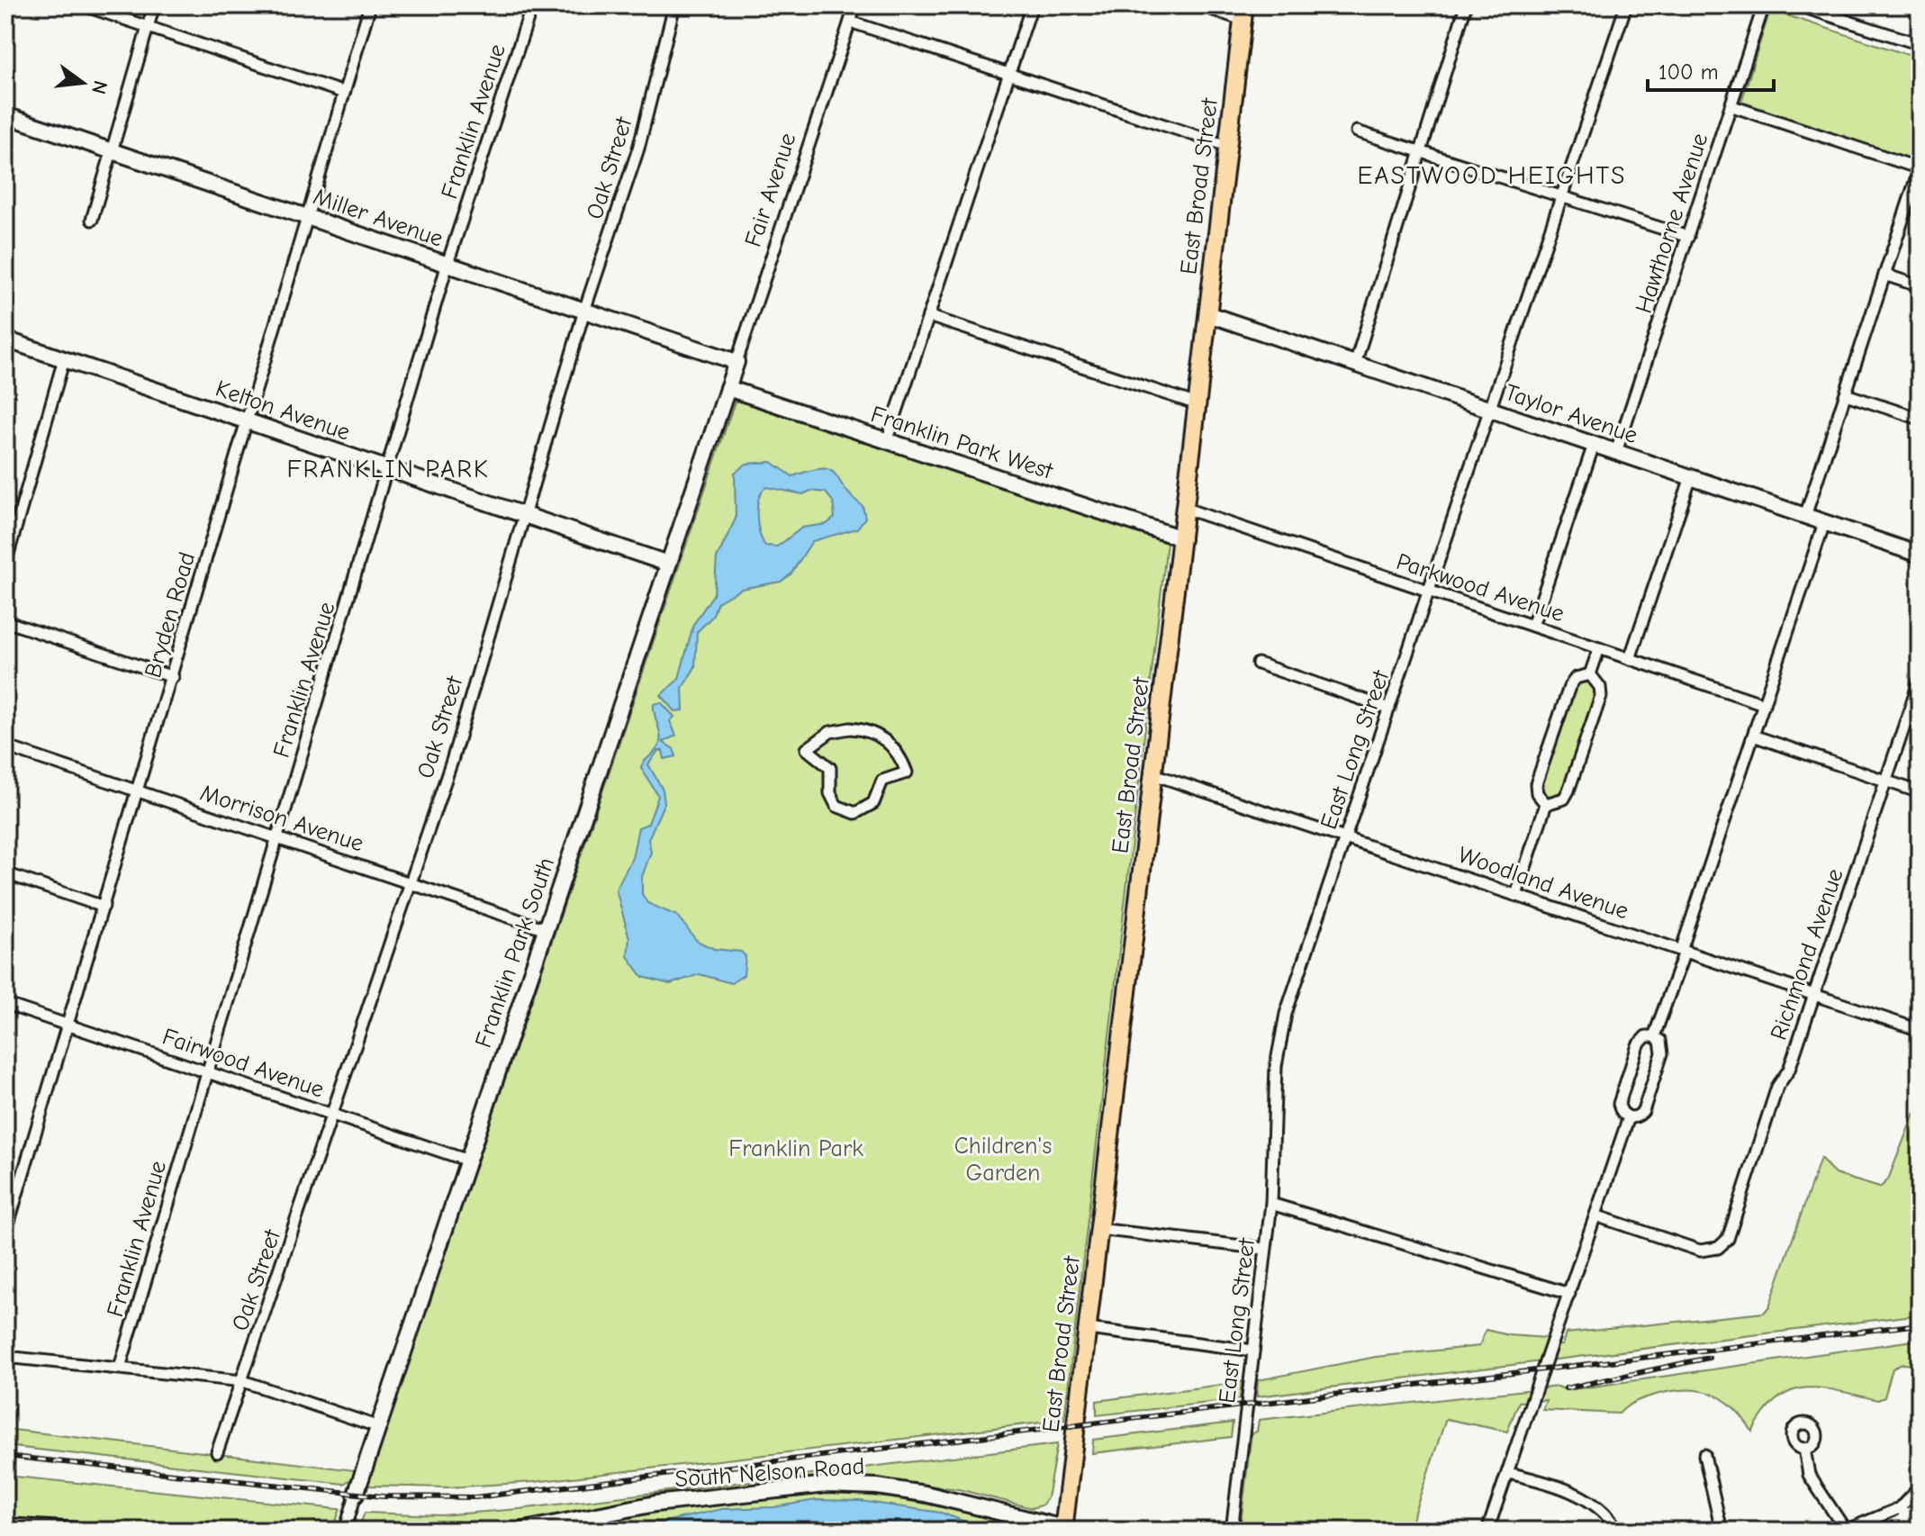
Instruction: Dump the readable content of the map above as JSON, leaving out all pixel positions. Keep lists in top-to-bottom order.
{
  "streets": {
    "main road": ["East Broad Street"],
    "street": [
      "Franklin Avenue",
      "Oak Street",
      "Fair Avenue",
      "Miller Avenue",
      "Hawthorne Avenue",
      "Kelton Avenue",
      "Taylor Avenue",
      "Franklin Park West",
      "Parkwood Avenue",
      "Bryden Road",
      "East Long Street",
      "Morrison Avenue",
      "Woodland Avenue",
      "Franklin Park South",
      "Richmond Avenue",
      "Fairwood Avenue",
      "South Nelson Road"
    ]
  },
  "crossings": [
    ["Franklin Avenue", "Miller Avenue"],
    ["Franklin Avenue", "Kelton Avenue"],
    ["Franklin Avenue", "Morrison Avenue"],
    ["Franklin Avenue", "Fairwood Avenue"],
    ["Oak Street", "Miller Avenue"],
    ["Oak Street", "Kelton Avenue"],
    ["Oak Street", "Morrison Avenue"],
    ["Oak Street", "Fairwood Avenue"],
    ["East Broad Street", "Taylor Avenue"],
    ["East Broad Street", "Franklin Park West"],
    ["East Broad Street", "Parkwood Avenue"],
    ["East Broad Street", "Woodland Avenue"],
    ["East Broad Street", "South Nelson Road"],
    ["Fair Avenue", "Miller Avenue"],
    ["Fair Avenue", "Franklin Park West"],
    ["Fair Avenue", "Franklin Park South"],
    ["Miller Avenue", "Bryden Road"],
    ["Hawthorne Avenue", "Taylor Avenue"],
    ["Kelton Avenue", "Bryden Road"],
    ["Kelton Avenue", "Franklin Park South"],
    ["Taylor Avenue", "East Long Street"],
    ["Franklin Park West", "Franklin Park South"],
    ["Parkwood Avenue", "East Long Street"],
    ["Bryden Road", "Morrison Avenue"],
    ["Bryden Road", "Fairwood Avenue"],
    ["East Long Street", "Woodland Avenue"],
    ["Morrison Avenue", "Franklin Park South"],
    ["Woodland Avenue", "Richmond Avenue"],
    ["Franklin Park South", "Fairwood Avenue"]
  ],
  "districts": ["EASTWOOD HEIGHTS", "FRANKLIN PARK"],
  "parks": ["Children's Garden", "Franklin Park"],
  "scale_bar": "100 m",
  "north": "right"
}
